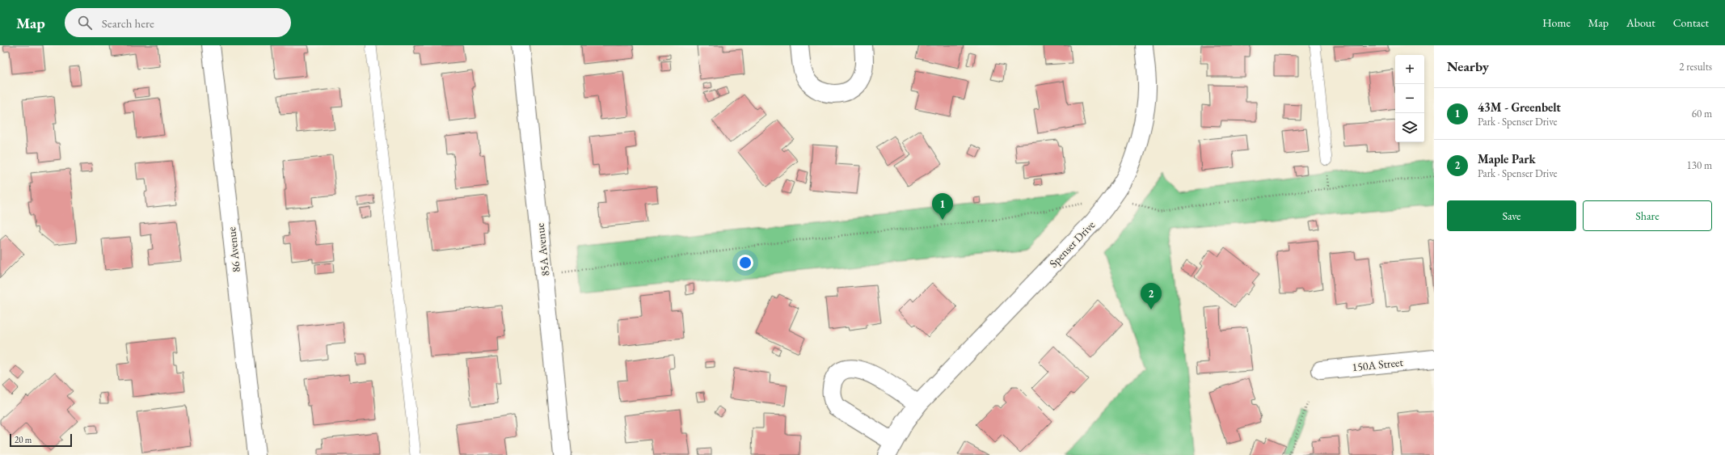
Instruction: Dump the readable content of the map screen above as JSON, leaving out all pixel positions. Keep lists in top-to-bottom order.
{
  "streets": {
    "street": [
      "Spenser Drive",
      "86 Avenue",
      "85A Avenue",
      "150A Street"
    ]
  },
  "scale_bar": "20 m",
  "page": {
    "header": "Map",
    "search": "Search here",
    "nav": [
      "Home",
      "Map",
      "About",
      "Contact"
    ],
    "heading": ["Nearby", "2 results"],
    "map_buttons": ["+", "−"],
    "list": [
      {
        "mark": "1",
        "name": "43M - Greenbelt",
        "note": "Park · Spenser Drive",
        "value": "60 m"
      },
      {
        "mark": "2",
        "name": "Maple Park",
        "note": "Park · Spenser Drive",
        "value": "130 m"
      }
    ],
    "buttons": ["Save", "Share"],
    "pins": ["1", "2"],
    "scale": "20 m"
  }
}
